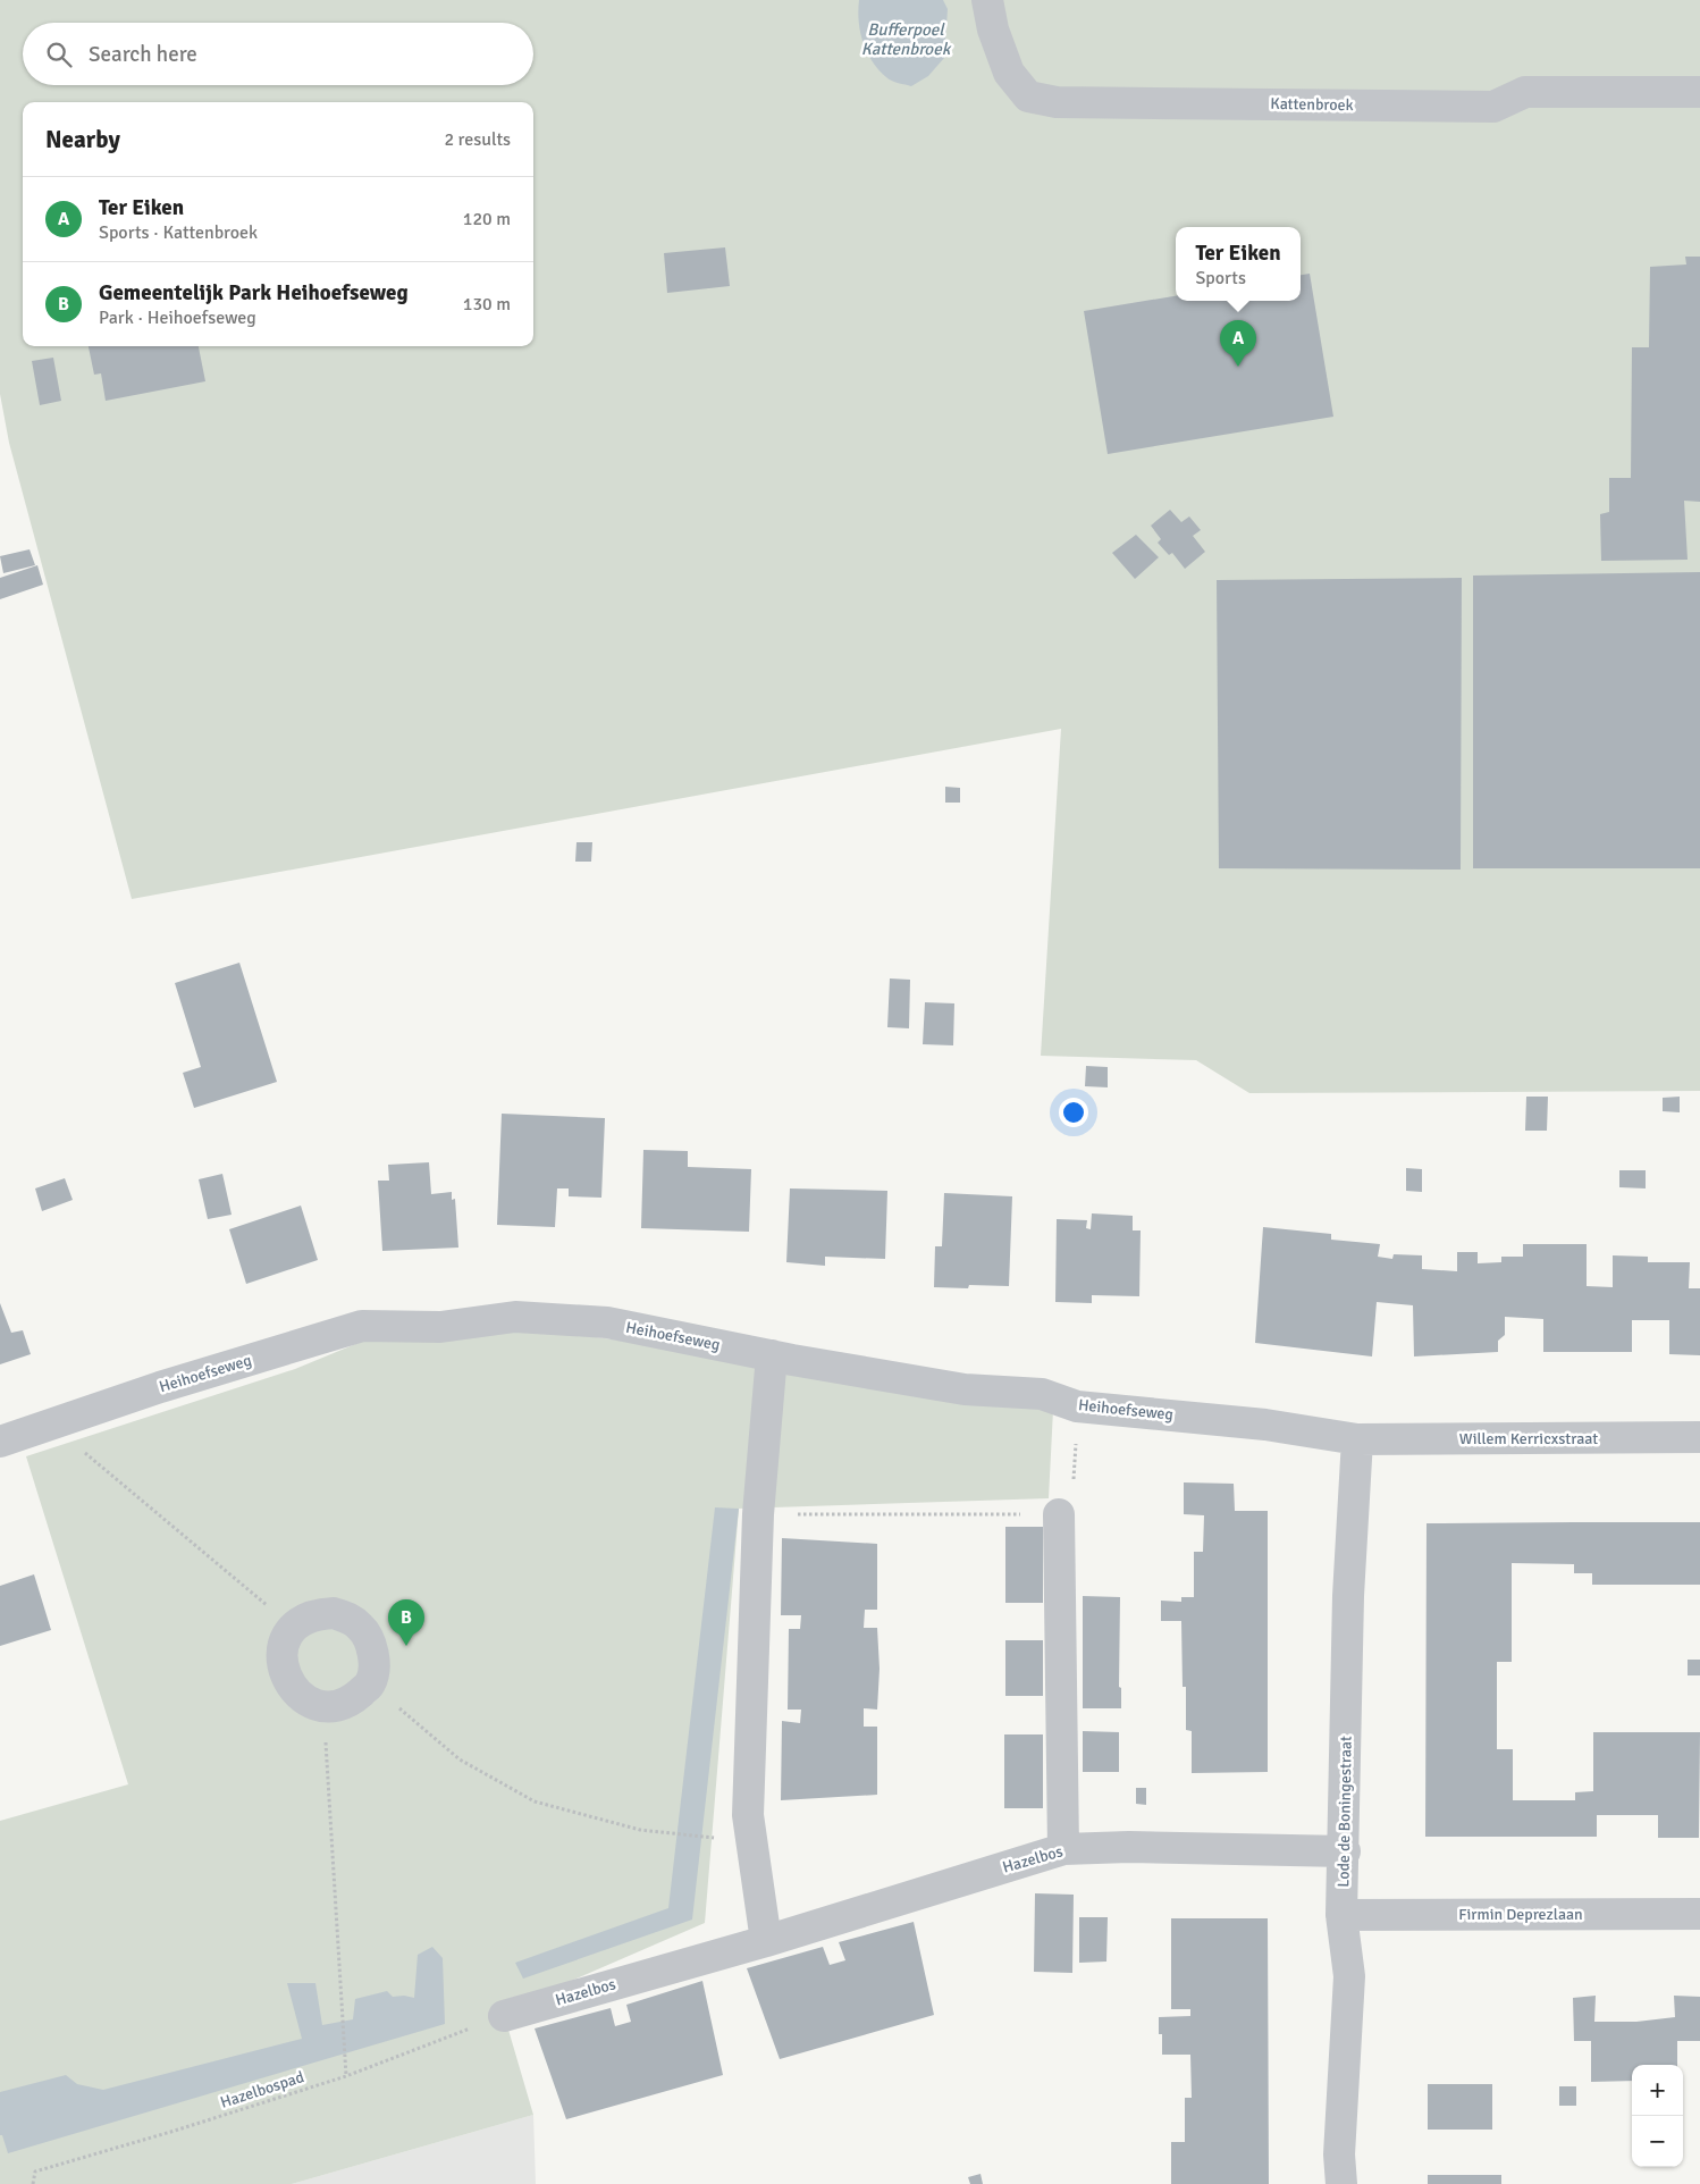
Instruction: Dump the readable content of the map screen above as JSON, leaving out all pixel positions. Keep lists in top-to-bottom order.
{
  "streets": {
    "street": [
      "Kattenbroek",
      "Heihoefseweg",
      "Willem Kerricxstraat",
      "Lode de Boningestraat",
      "Hazelbos",
      "Firmin Deprezlaan"
    ],
    "path": ["Hazelbospad"]
  },
  "crossings": [
    ["Heihoefseweg", "Willem Kerricxstraat"],
    ["Heihoefseweg", "Lode de Boningestraat"],
    ["Willem Kerricxstraat", "Lode de Boningestraat"],
    ["Lode de Boningestraat", "Hazelbos"],
    ["Lode de Boningestraat", "Firmin Deprezlaan"],
    ["Hazelbos", "Hazelbospad"]
  ],
  "water": ["Bufferpoel Kattenbroek"],
  "page": {
    "search": "Search here",
    "heading": ["Nearby", "2 results"],
    "list": [
      {
        "mark": "A",
        "name": "Ter Eiken",
        "note": "Sports · Kattenbroek",
        "value": "120 m"
      },
      {
        "mark": "B",
        "name": "Gemeentelijk Park Heihoefseweg",
        "note": "Park · Heihoefseweg",
        "value": "130 m"
      }
    ],
    "popup": ["Ter Eiken", "Sports"],
    "pins": ["A", "B"],
    "map_buttons": ["+", "−"]
  }
}
